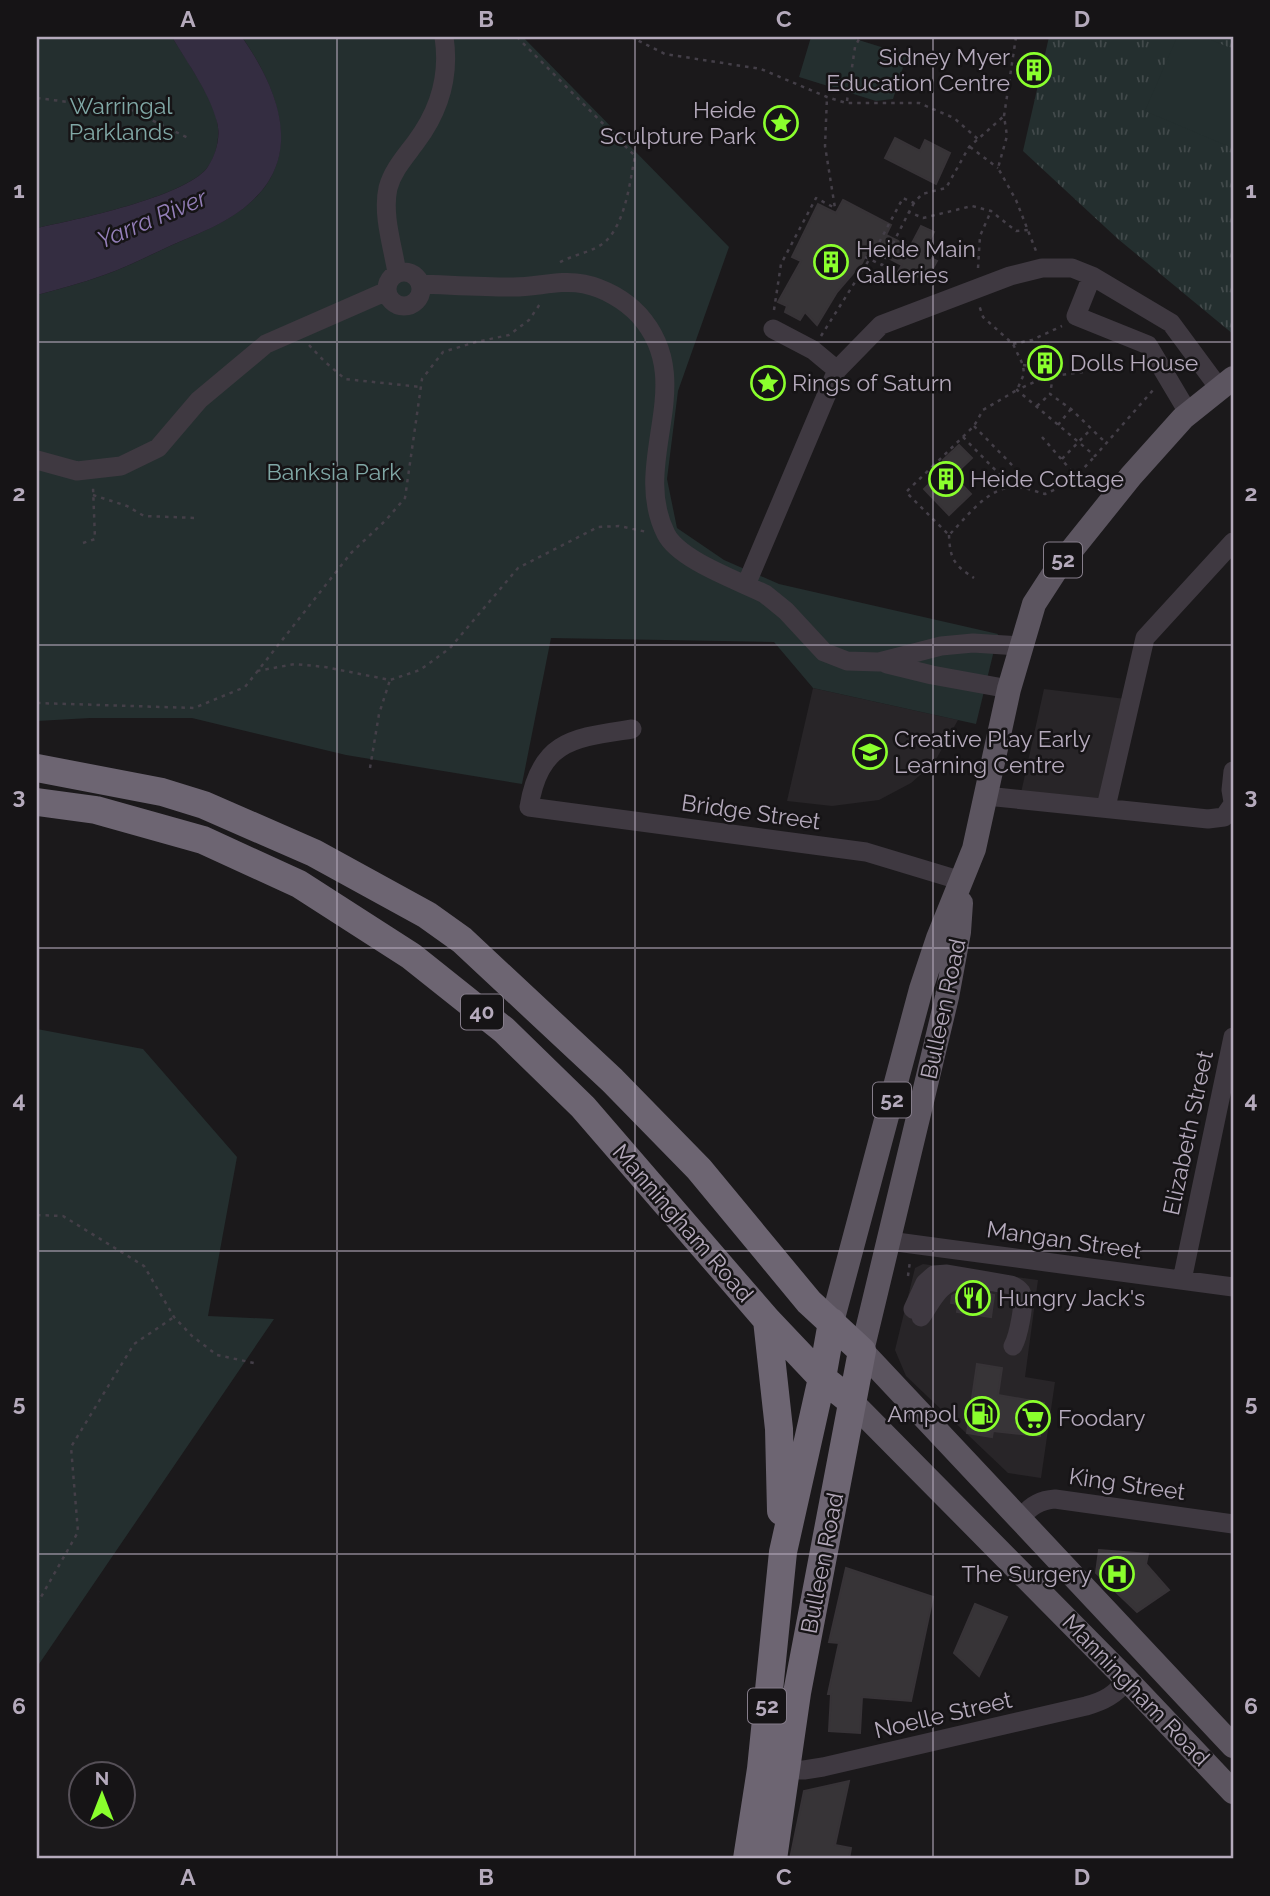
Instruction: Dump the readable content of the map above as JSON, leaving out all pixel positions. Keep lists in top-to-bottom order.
{
  "streets": {
    "highway": [
      "52",
      "Bulleen Road",
      "40",
      "Manningham Road"
    ],
    "street": [
      "Bridge Street",
      "Elizabeth Street",
      "Mangan Street",
      "King Street",
      "Noelle Street"
    ]
  },
  "crossings": [
    ["52", "Bridge Street"],
    ["52", "Bulleen Road"],
    ["Bridge Street", "Bulleen Road"],
    ["Bulleen Road", "Manningham Road"],
    ["Bulleen Road", "Mangan Street"],
    ["Bulleen Road", "Noelle Street"],
    ["Elizabeth Street", "Mangan Street"],
    ["Manningham Road", "King Street"],
    ["Manningham Road", "Noelle Street"]
  ],
  "water": ["Yarra River"],
  "parks": ["Warringal Parklands", "Banksia Park"],
  "places": {
    "building": [
      "Sidney Myer Education Centre",
      "Heide Main Galleries",
      "Dolls House",
      "Heide Cottage"
    ],
    "place": ["Heide Sculpture Park", "Rings of Saturn"],
    "school or university": ["Creative Play Early Learning Centre"],
    "restaurant": ["Hungry Jack's"],
    "fuel station": ["Ampol"],
    "supermarket": ["Foodary"],
    "hospital": ["The Surgery"]
  },
  "north": "top",
  "grid": {
    "columns": [
      "A",
      "B",
      "C",
      "D"
    ],
    "rows": [
      "1",
      "2",
      "3",
      "4",
      "5",
      "6"
    ]
  }
}
